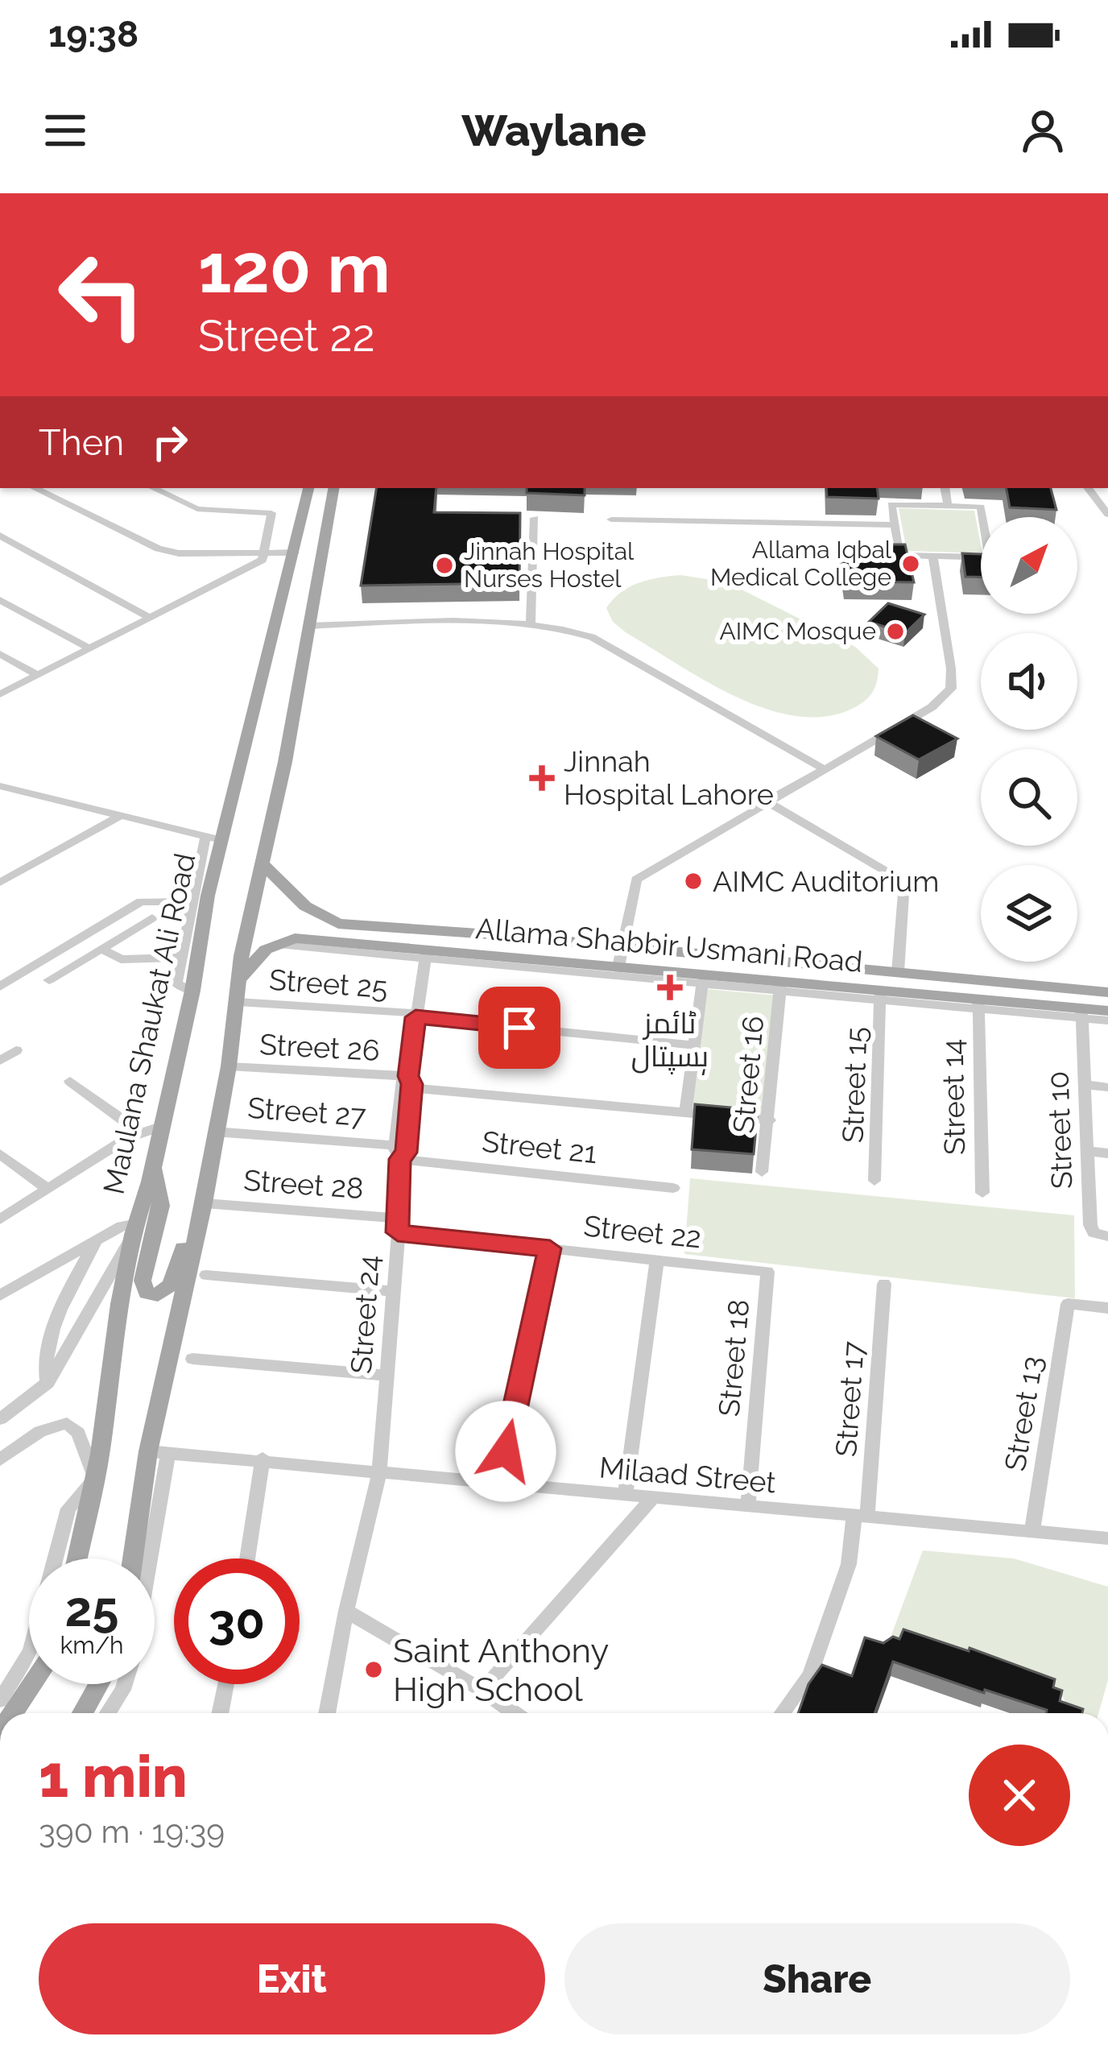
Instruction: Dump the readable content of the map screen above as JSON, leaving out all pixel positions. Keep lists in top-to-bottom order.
{
  "streets": {
    "main road": ["Allama Shabbir Usmani Road", "Maulana Shaukat Ali Road"],
    "street": [
      "Street 25",
      "Street 26",
      "Street 16",
      "Street 15",
      "Street 14",
      "Street 27",
      "Street 10",
      "Street 21",
      "Street 28",
      "Street 22",
      "Street 24",
      "Street 18",
      "Street 17",
      "Street 13",
      "Milaad Street"
    ]
  },
  "crossings": [
    ["Allama Shabbir Usmani Road", "Street 16"],
    ["Allama Shabbir Usmani Road", "Street 15"],
    ["Allama Shabbir Usmani Road", "Street 14"],
    ["Allama Shabbir Usmani Road", "Street 10"],
    ["Allama Shabbir Usmani Road", "Street 24"],
    ["Street 25", "Street 24"],
    ["Street 26", "Street 21"],
    ["Street 26", "Street 24"],
    ["Street 16", "Street 21"],
    ["Street 27", "Street 21"],
    ["Street 27", "Street 24"],
    ["Street 21", "Street 24"],
    ["Street 28", "Street 22"],
    ["Street 28", "Street 24"],
    ["Street 22", "Street 24"],
    ["Street 22", "Street 18"],
    ["Street 24", "Milaad Street"],
    ["Street 18", "Milaad Street"],
    ["Street 17", "Milaad Street"],
    ["Street 13", "Milaad Street"]
  ],
  "places": {
    "other": [
      "Allama Iqbal Medical College",
      "Jinnah Hospital Nurses Hostel",
      "AIMC Mosque",
      "AIMC Auditorium",
      "Saint Anthony High School"
    ],
    "health": ["Jinnah Hospital Lahore", "ٹائمز ہسپتال"]
  },
  "north": "top right",
  "page": {
    "status": "19:38",
    "header": "Waylane",
    "turn": ["120 m", "Street 22"],
    "then": "Then",
    "speed": "25 km/h",
    "limit": "30",
    "heading": ["1 min", "390 m · 19:39"],
    "buttons": ["Exit", "Share"]
  }
}
